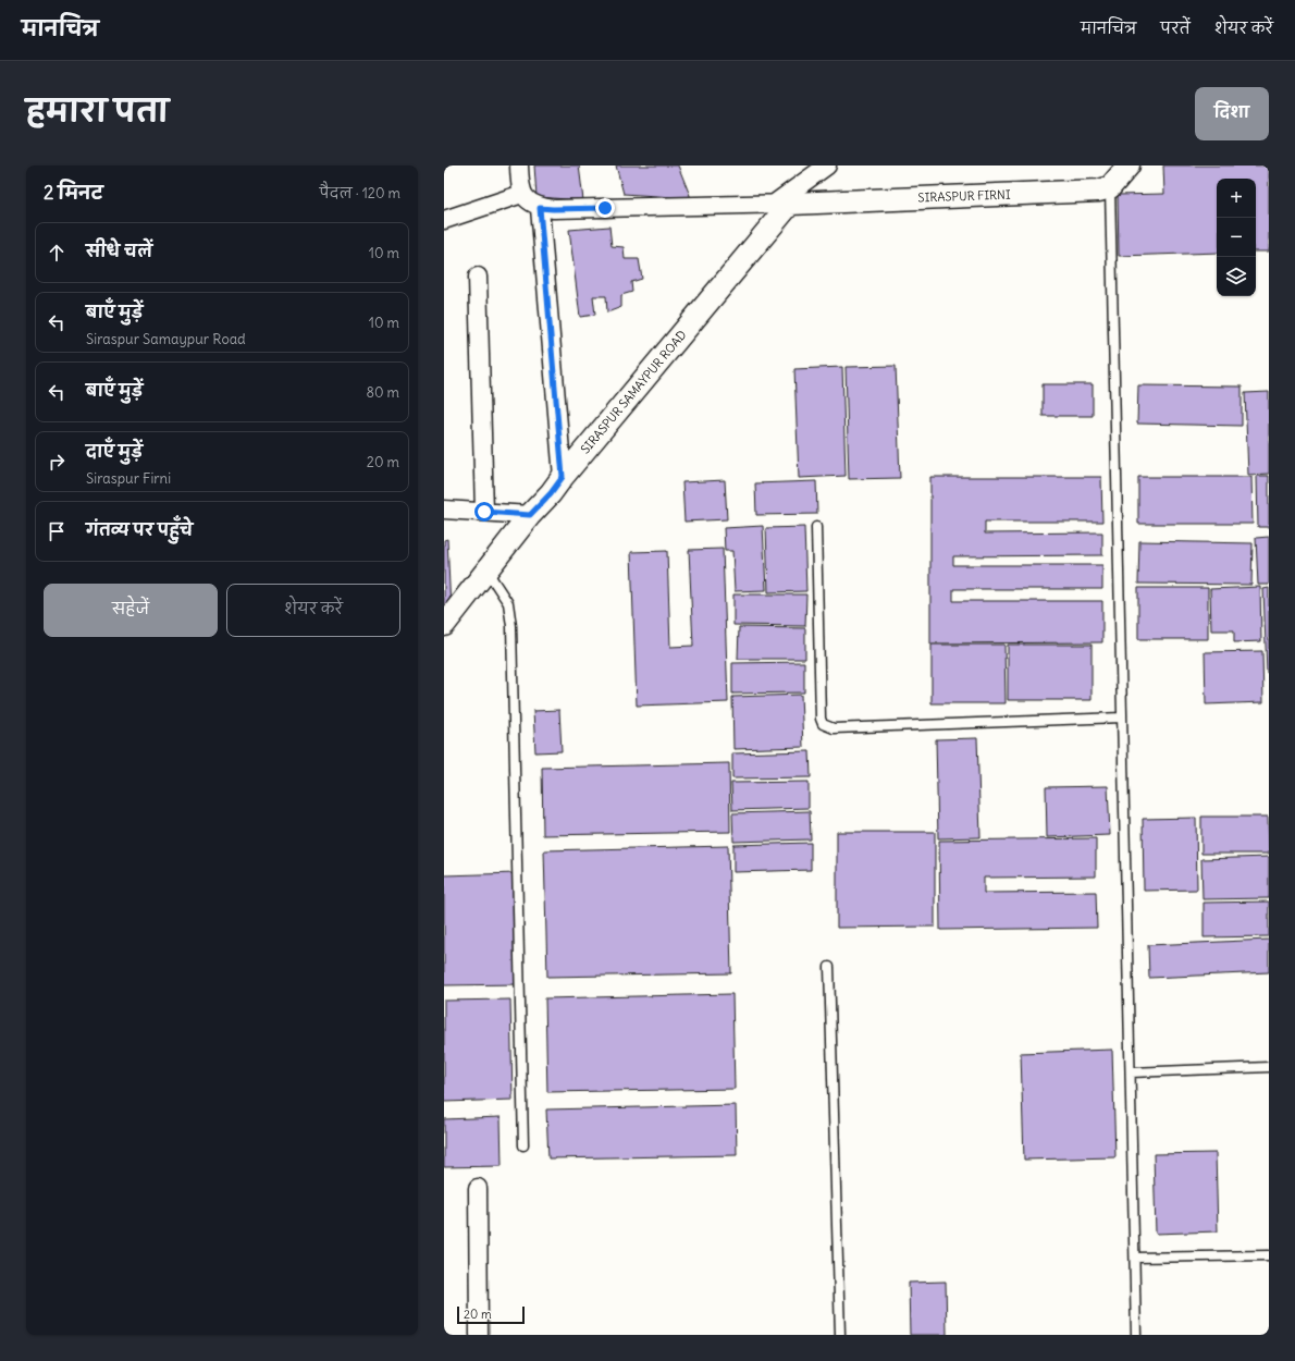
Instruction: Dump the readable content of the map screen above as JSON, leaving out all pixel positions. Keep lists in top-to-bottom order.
{
  "streets": {
    "street": ["SIRASPUR FIRNI", "SIRASPUR SAMAYPUR ROAD"]
  },
  "crossings": [
    ["SIRASPUR FIRNI", "SIRASPUR SAMAYPUR ROAD"]
  ],
  "scale_bar": "20 m",
  "page": {
    "header": "मानचित्र",
    "nav": ["मानचित्र", "परतें", "शेयर करें"],
    "title": "हमारा पता",
    "buttons": [
      "दिशा",
      ["सहेजें", "शेयर करें"]
    ],
    "heading": ["2 मिनट", "पैदल · 120 m"],
    "map_buttons": ["+", "−"],
    "list": [
      ["सीधे चलें", "10 m"],
      ["बाएँ मुड़ें", "Siraspur Samaypur Road", "10 m"],
      ["बाएँ मुड़ें", "80 m"],
      ["दाएँ मुड़ें", "Siraspur Firni", "20 m"],
      "गंतव्य पर पहुँचे"
    ],
    "scale": "20 m"
  }
}
